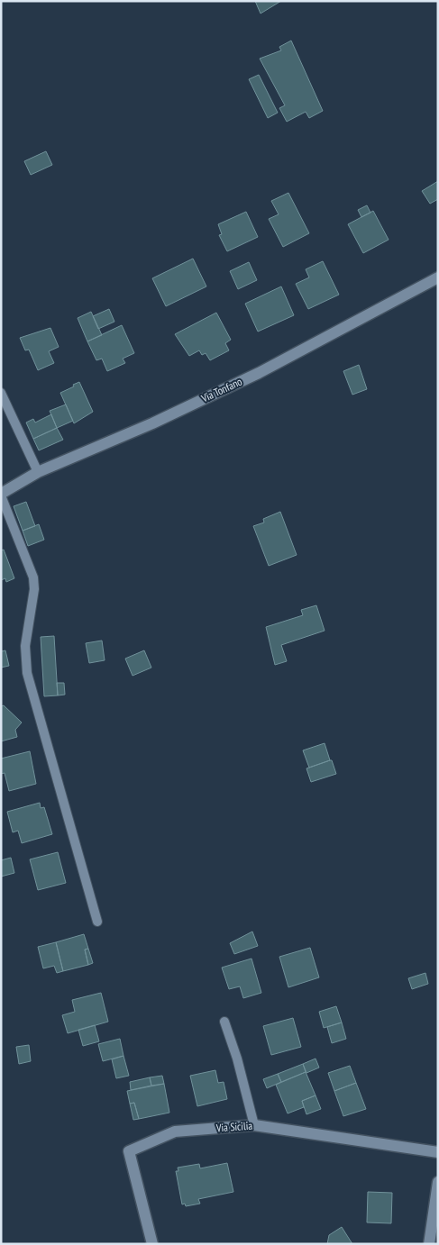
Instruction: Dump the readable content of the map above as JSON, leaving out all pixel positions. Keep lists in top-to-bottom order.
{
  "streets": {
    "street": ["Via Tonfano", "Via Sicilia"]
  }
}
